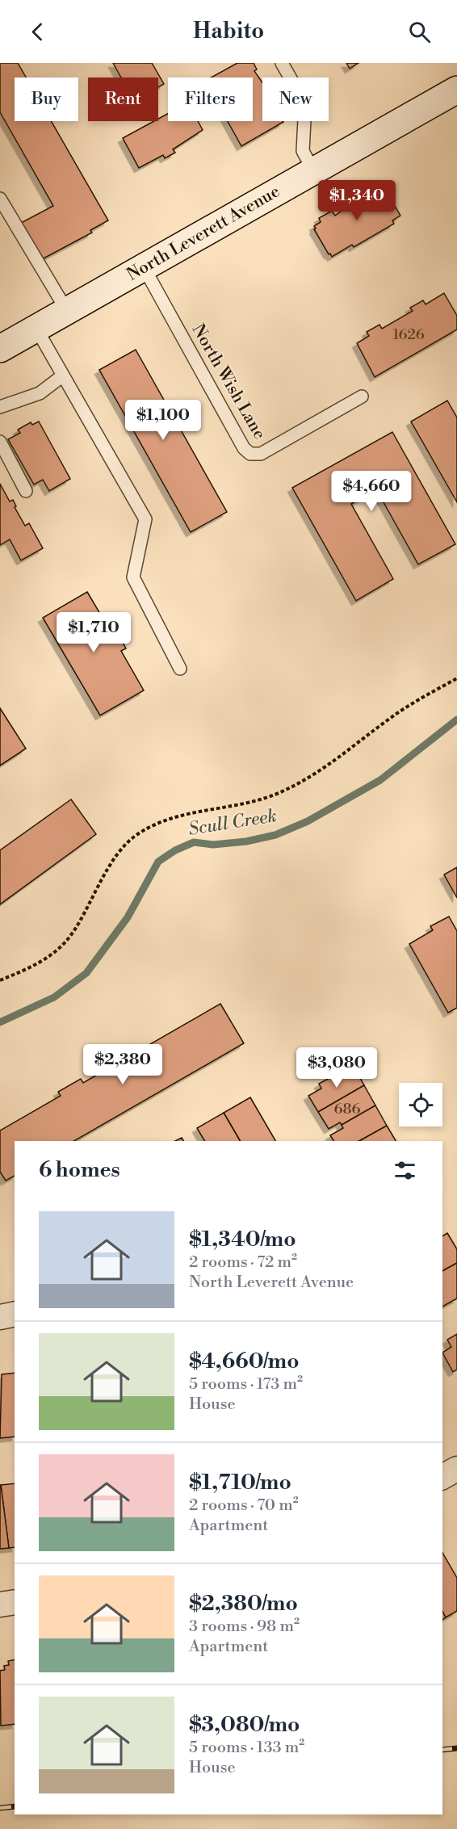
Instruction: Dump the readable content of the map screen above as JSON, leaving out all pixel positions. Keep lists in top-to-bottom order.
{
  "streets": {
    "street": ["North Leverett Avenue"],
    "lane": ["North Wish Lane"]
  },
  "crossings": [
    ["North Leverett Avenue", "North Wish Lane"]
  ],
  "water": ["Scull Creek"],
  "house_numbers": ["1626", "686"],
  "page": {
    "header": "Habito",
    "chip": [
      "Buy",
      "Rent",
      "Filters",
      "New"
    ],
    "price": [
      "$1,340",
      "$1,100",
      "$4,660",
      "$1,710",
      "$2,380",
      "$3,080"
    ],
    "heading": "6 homes",
    "list": [
      {
        "name": "$1,340/mo",
        "note": "2 rooms · 72 m² · North Leverett Avenue"
      },
      {
        "name": "$4,660/mo",
        "note": "5 rooms · 173 m² · House"
      },
      {
        "name": "$1,710/mo",
        "note": "2 rooms · 70 m² · Apartment"
      },
      {
        "name": "$2,380/mo",
        "note": "3 rooms · 98 m² · Apartment"
      },
      {
        "name": "$3,080/mo",
        "note": "5 rooms · 133 m² · House"
      }
    ]
  }
}
